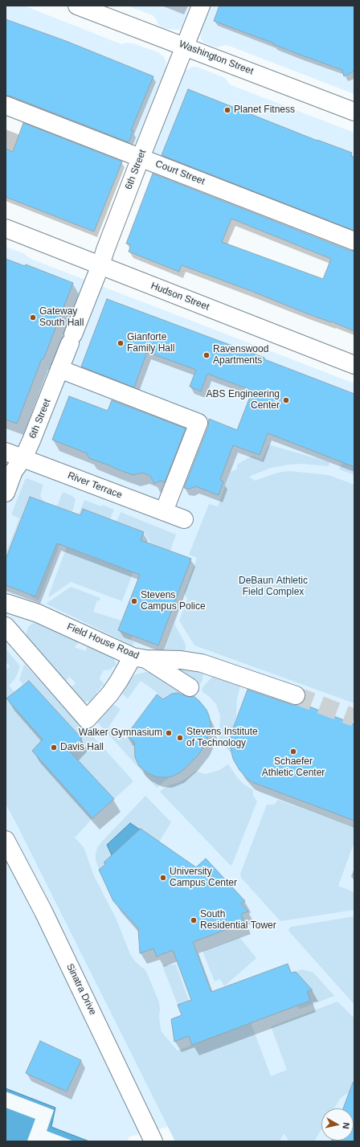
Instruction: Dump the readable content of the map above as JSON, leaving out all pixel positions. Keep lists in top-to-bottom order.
{
  "streets": {
    "street": [
      "Washington Street",
      "6th Street",
      "Court Street",
      "Hudson Street",
      "River Terrace",
      "Field House Road",
      "Sinatra Drive"
    ]
  },
  "crossings": [
    ["Washington Street", "6th Street"],
    ["6th Street", "Court Street"],
    ["6th Street", "Hudson Street"],
    ["6th Street", "River Terrace"]
  ],
  "parks": ["DeBaun Athletic Field Complex"],
  "places": [
    "Planet Fitness",
    "Gateway South Hall",
    "Gianforte Family Hall",
    "Ravenswood Apartments",
    "ABS Engineering Center",
    "Stevens Campus Police",
    "Walker Gymnasium",
    "Stevens Institute of Technology",
    "Davis Hall",
    "Schaefer Athletic Center",
    "University Campus Center",
    "South Residential Tower"
  ],
  "north": "right"
}
